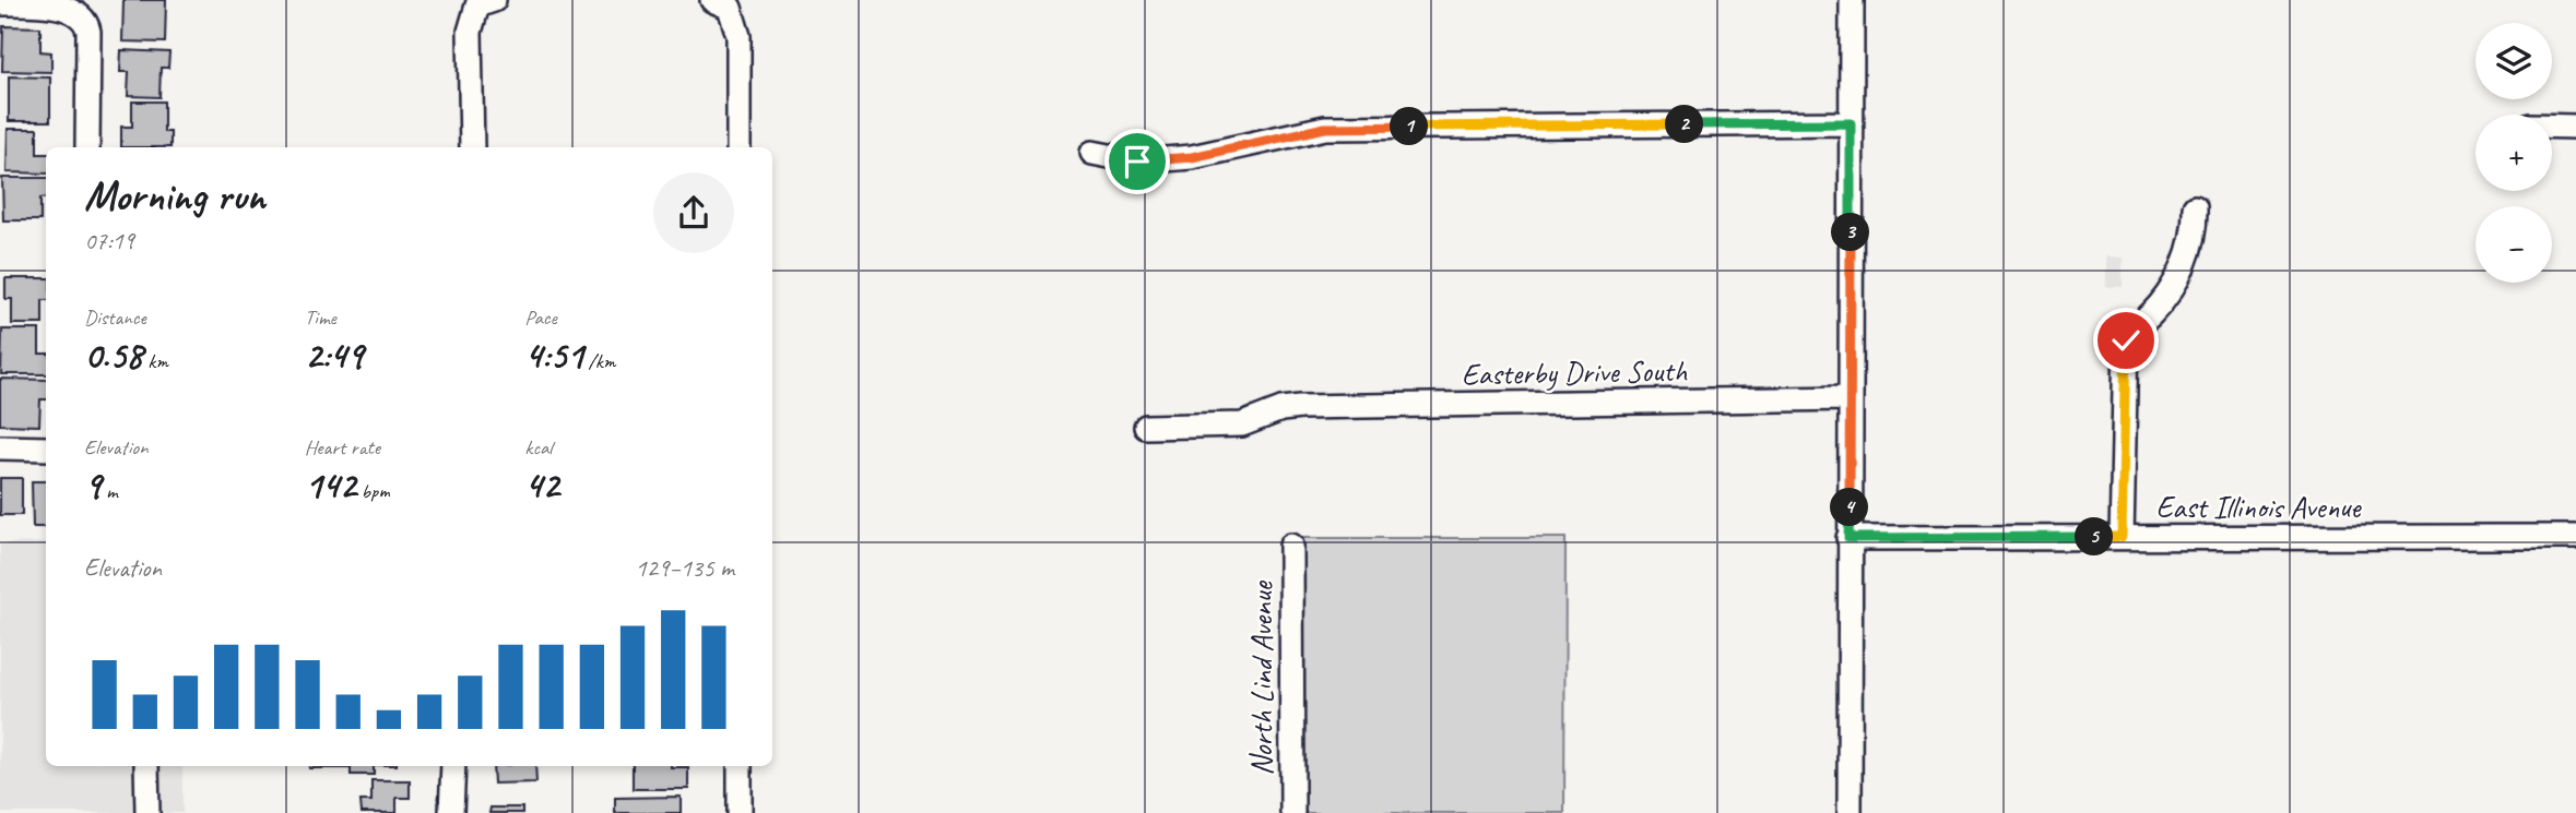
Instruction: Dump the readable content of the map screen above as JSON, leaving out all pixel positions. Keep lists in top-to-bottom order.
{
  "streets": {
    "street": ["Easterby Drive South", "East Illinois Avenue", "North Lind Avenue"]
  },
  "page": {
    "map_buttons": ["+", "−"],
    "pins": [
      "2",
      "1",
      "3",
      "4",
      "5"
    ],
    "heading": ["Morning run", "07:19"],
    "stats": [
      ["Distance", "0.58 km"],
      ["Time", "2:49"],
      ["Pace", "4:51 /km"],
      ["Elevation", "9 m"],
      ["Heart rate", "142 bpm"],
      ["kcal", "42"]
    ],
    "chart": ["Elevation", "129–135 m"]
  }
}
